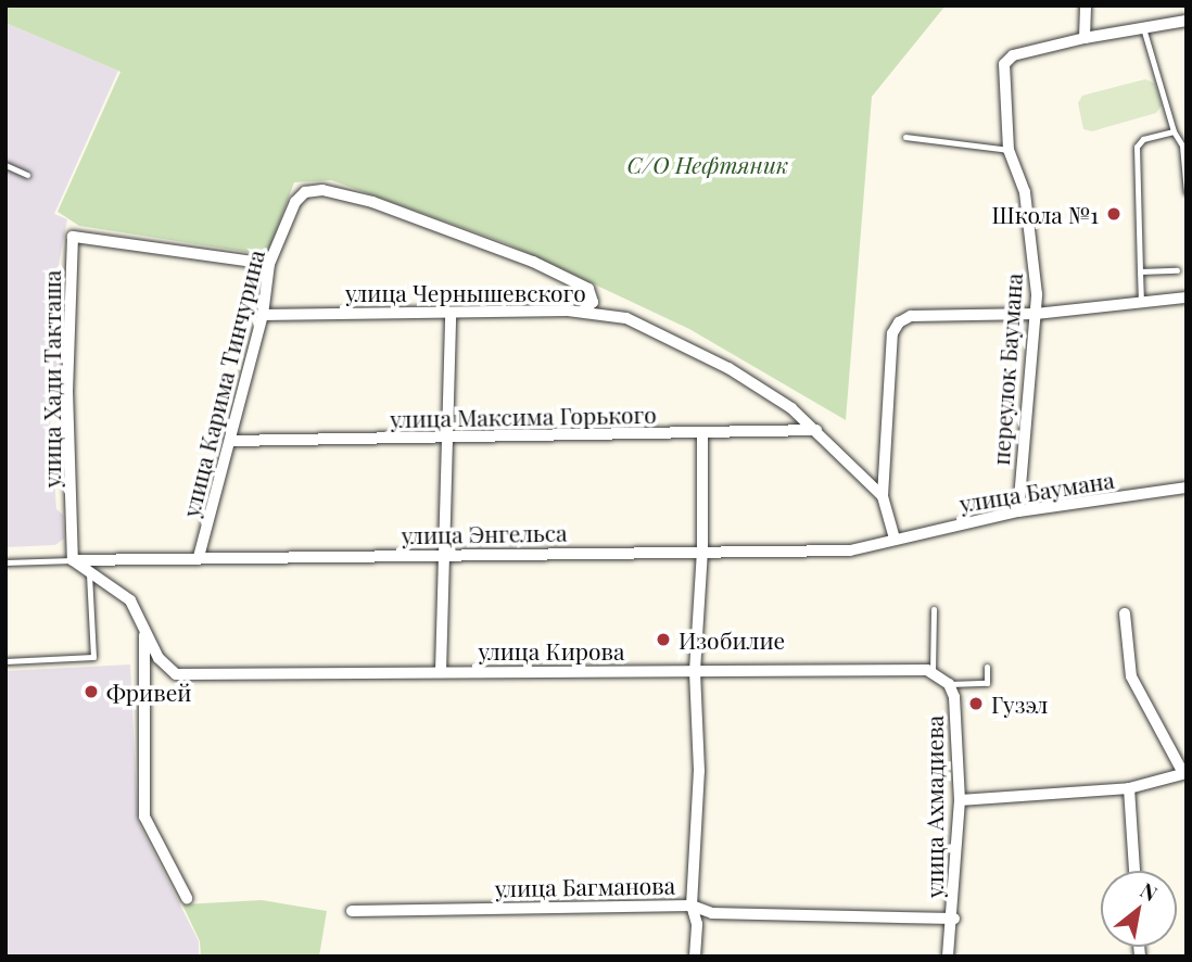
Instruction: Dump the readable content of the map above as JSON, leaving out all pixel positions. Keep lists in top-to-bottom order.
{
  "streets": {
    "street": [
      "улица Чернышевского",
      "переулок Баумана",
      "улица Хади Такташа",
      "улица Карима Тинчурина",
      "улица Максима Горького",
      "улица Баумана",
      "улица Энгельса",
      "улица Кирова",
      "улица Ахмадиева",
      "улица Багманова"
    ]
  },
  "crossings": [
    ["улица Чернышевского", "улица Карима Тинчурина"],
    ["улица Чернышевского", "улица Максима Горького"],
    ["переулок Баумана", "улица Баумана"],
    ["улица Хади Такташа", "улица Карима Тинчурина"],
    ["улица Хади Такташа", "улица Энгельса"],
    ["улица Карима Тинчурина", "улица Максима Горького"],
    ["улица Карима Тинчурина", "улица Энгельса"],
    ["улица Баумана", "улица Энгельса"],
    ["улица Кирова", "улица Ахмадиева"],
    ["улица Ахмадиева", "улица Багманова"]
  ],
  "parks": ["С/О Нефтяник"],
  "places": [
    "Школа №1",
    "Изобилие",
    "Фривей",
    "Гузэл"
  ],
  "north": "top right"
}
